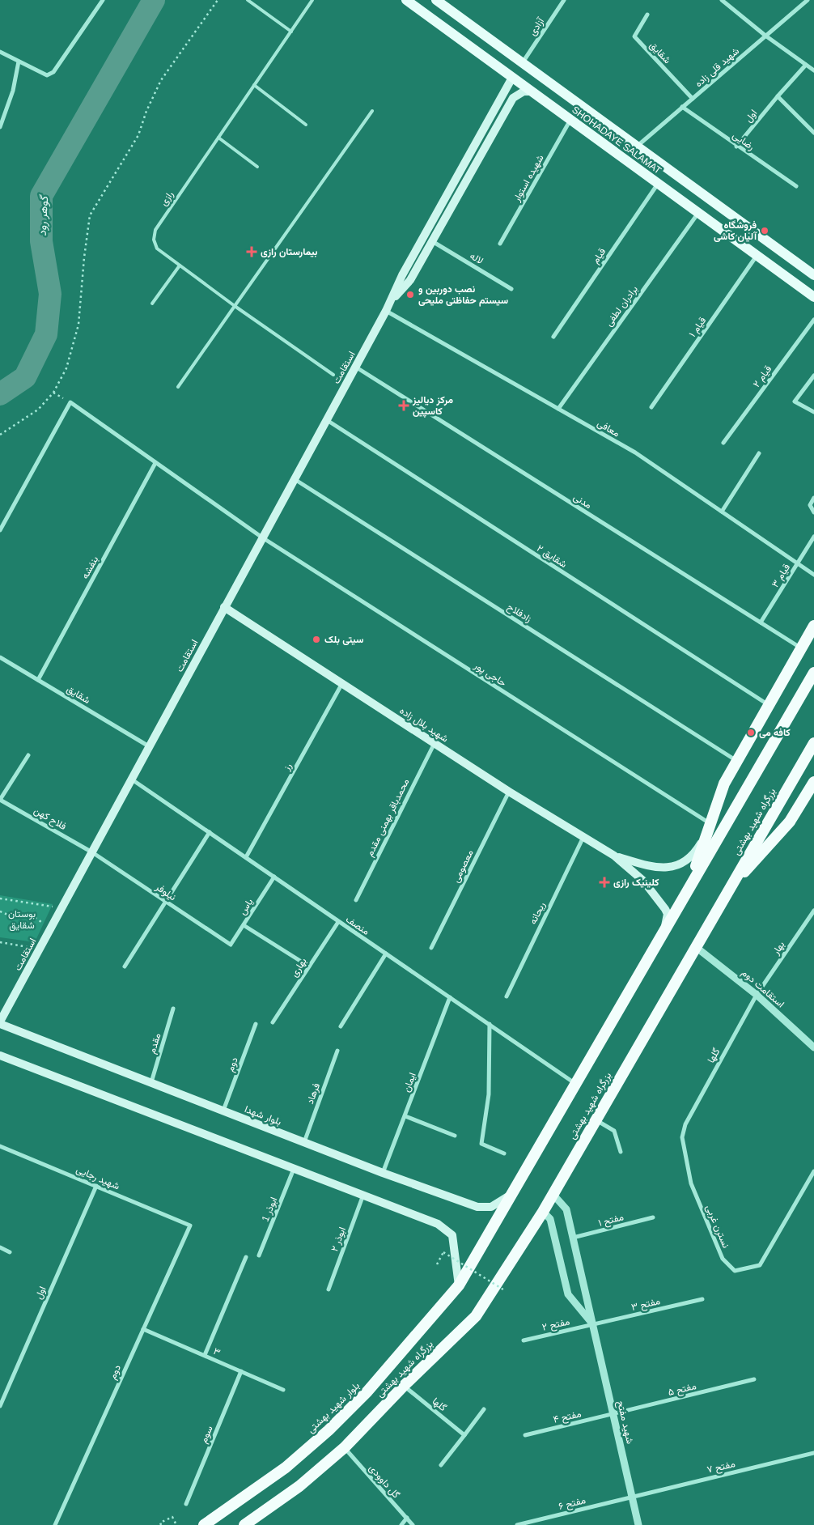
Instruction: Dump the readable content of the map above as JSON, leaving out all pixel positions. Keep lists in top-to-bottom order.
{
  "streets": {
    "highway": ["بزرگراه شهید بهشتی", "بلوار شهید بهشتی"],
    "main road": [
      "SHOHADAYE SALAMAT",
      "استقامت",
      "شهید بلال زاده",
      "بلوار شهدا"
    ],
    "street": [
      "آزادی",
      "شقایق",
      "شهید قلی زاده",
      "اول",
      "رضایی",
      "شهیده استوار",
      "قیام",
      "لاله",
      "برادران لطفی",
      "قیام ۱",
      "قیام ۲",
      "معافی",
      "مدنی",
      "شقایق ۲",
      "بنفشه",
      "قیام ۳",
      "زادفلاح",
      "حاجی پور",
      "رز",
      "محمدباقر بهمنی مقدم",
      "فلاح کهن",
      "معصومی",
      "نیلوفر",
      "یاس",
      "ریحانه",
      "منصف",
      "بهار",
      "بهاری",
      "استقامت دوم",
      "مقدم",
      "گلها",
      "دوم",
      "ایمان",
      "فرهاد",
      "شهید رجایی",
      "ابوذر 1",
      "مفتح ۱",
      "نسترن غربی",
      "ابوذر ۲",
      "مفتح ۳",
      "مفتح ۲",
      "۳",
      "مفتح ۵",
      "مفتح ۴",
      "شهید مفتح",
      "سوم",
      "مفتح ۷",
      "گل داوودی",
      "مفتح ۶"
    ],
    "lane": ["رازی"]
  },
  "crossings": [
    ["آزادی", "SHOHADAYE SALAMAT"],
    ["شقایق", "شهید قلی زاده"],
    ["شقایق", "استقامت"],
    ["شقایق", "بنفشه"],
    ["شهید قلی زاده", "SHOHADAYE SALAMAT"],
    ["شهید قلی زاده", "رضایی"],
    ["اول", "رضایی"],
    ["اول", "شهید رجایی"],
    ["SHOHADAYE SALAMAT", "شهیده استوار"],
    ["SHOHADAYE SALAMAT", "قیام"],
    ["SHOHADAYE SALAMAT", "برادران لطفی"],
    ["SHOHADAYE SALAMAT", "قیام ۱"],
    ["SHOHADAYE SALAMAT", "استقامت"],
    ["لاله", "استقامت"],
    ["برادران لطفی", "معافی"],
    ["استقامت", "معافی"],
    ["استقامت", "مدنی"],
    ["استقامت", "شقایق ۲"],
    ["استقامت", "زادفلاح"],
    ["استقامت", "حاجی پور"],
    ["استقامت", "شهید بلال زاده"],
    ["استقامت", "فلاح کهن"],
    ["استقامت", "نیلوفر"],
    ["استقامت", "منصف"],
    ["استقامت", "بلوار شهدا"],
    ["معافی", "قیام ۳"],
    ["مدنی", "قیام ۳"],
    ["حاجی پور", "شهید بلال زاده"],
    ["شهید بلال زاده", "رز"],
    ["شهید بلال زاده", "محمدباقر بهمنی مقدم"],
    ["شهید بلال زاده", "معصومی"],
    ["شهید بلال زاده", "ریحانه"],
    ["رز", "منصف"],
    ["فلاح کهن", "نیلوفر"],
    ["بزرگراه شهید بهشتی", "استقامت دوم"],
    ["بزرگراه شهید بهشتی", "گلها"],
    ["بزرگراه شهید بهشتی", "شهید مفتح"],
    ["بزرگراه شهید بهشتی", "گل داوودی"],
    ["نیلوفر", "یاس"],
    ["یاس", "منصف"],
    ["منصف", "بهاری"],
    ["منصف", "ایمان"],
    ["بهار", "استقامت دوم"],
    ["بهار", "گلها"],
    ["استقامت دوم", "گلها"],
    ["مقدم", "بلوار شهدا"],
    ["گلها", "نسترن غربی"],
    ["دوم", "بلوار شهدا"],
    ["دوم", "شهید رجایی"],
    ["دوم", "۳"],
    ["ایمان", "بلوار شهدا"],
    ["فرهاد", "بلوار شهدا"],
    ["مفتح ۱", "شهید مفتح"],
    ["مفتح ۳", "مفتح ۲"],
    ["مفتح ۳", "شهید مفتح"],
    ["مفتح ۲", "شهید مفتح"],
    ["۳", "سوم"],
    ["مفتح ۵", "مفتح ۴"],
    ["مفتح ۵", "شهید مفتح"],
    ["مفتح ۴", "شهید مفتح"],
    ["شهید مفتح", "مفتح ۷"],
    ["شهید مفتح", "مفتح ۶"],
    ["مفتح ۷", "مفتح ۶"]
  ],
  "water": ["گوهر رود"],
  "parks": ["بوستان شقایق"],
  "places": {
    "other": [
      "فروشگاه آلیان کاشی",
      "نصب دوربین و سیستم حفاظتی ملیحی",
      "سیتی بلک",
      "کافه می"
    ],
    "health": ["بیمارستان رازی", "مرکز دیالیز کاسپین", "کلینیک رازی"]
  }
}
